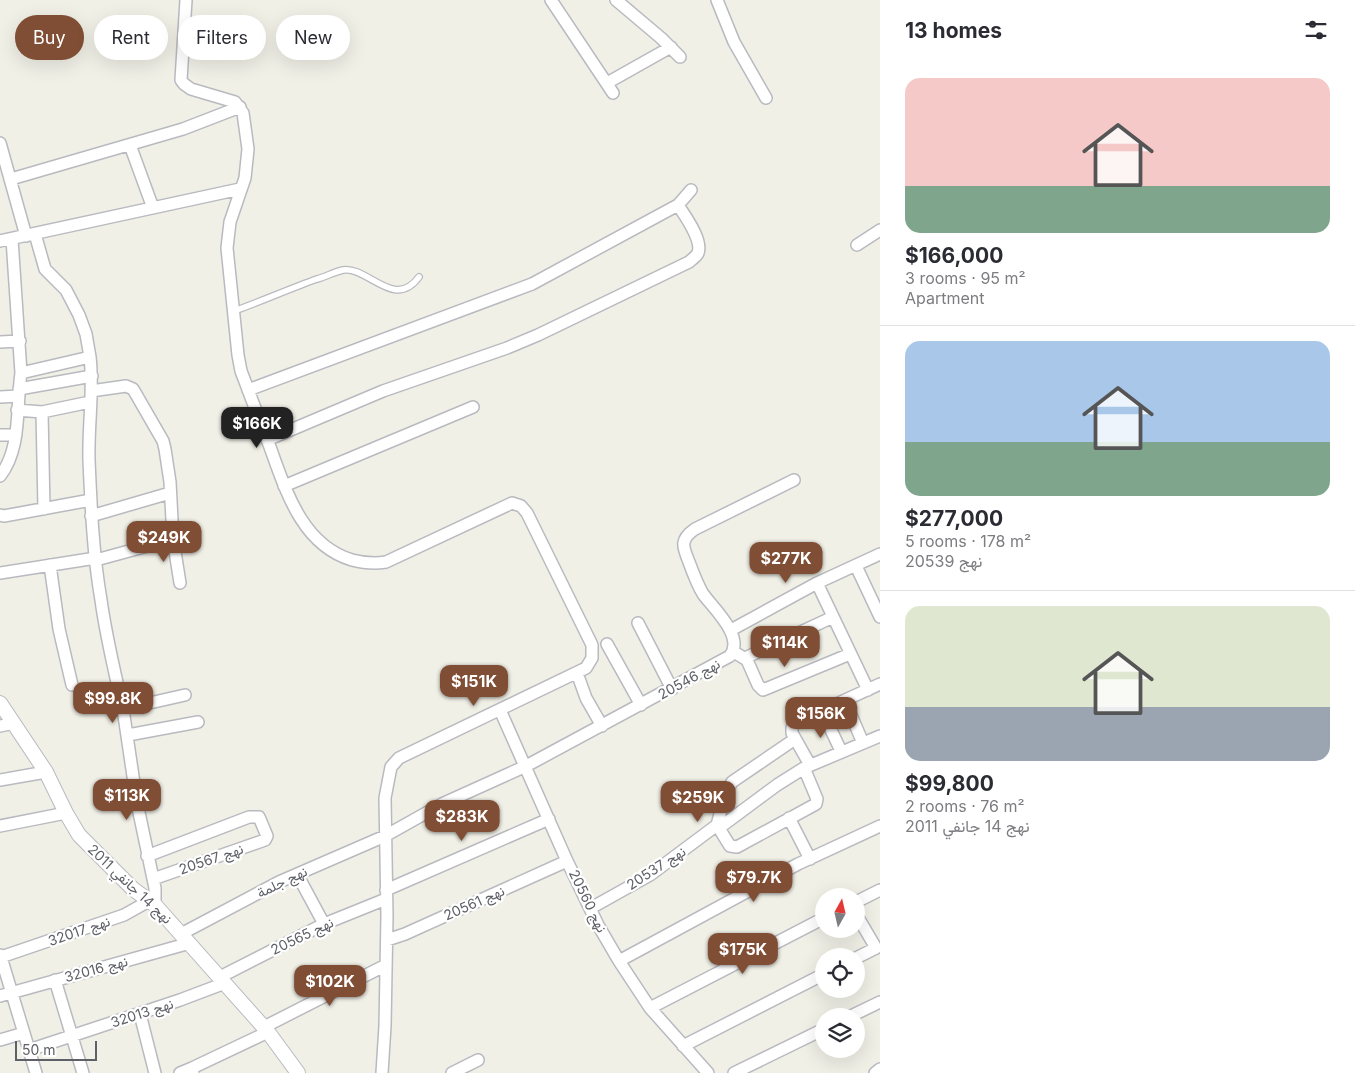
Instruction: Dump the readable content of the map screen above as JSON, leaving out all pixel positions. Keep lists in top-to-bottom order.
{
  "streets": {
    "street": [
      "نهج 20546",
      "نهج 20567",
      "نهج 20537",
      "نهج جلمة",
      "نهج 14 جانفي 2011",
      "نهج 20560",
      "نهج 20561",
      "نهج 32017",
      "نهج 20565",
      "نهج 32016",
      "نهج 32013"
    ]
  },
  "crossings": [
    ["نهج 20546", "نهج جلمة"],
    ["نهج 20546", "نهج 20560"],
    ["نهج 20537", "نهج 20560"],
    ["نهج جلمة", "نهج 14 جانفي 2011"],
    ["نهج جلمة", "نهج 20560"],
    ["نهج جلمة", "نهج 32016"],
    ["نهج 14 جانفي 2011", "نهج 32017"],
    ["نهج 14 جانفي 2011", "نهج 20565"],
    ["نهج 14 جانفي 2011", "نهج 32016"],
    ["نهج 14 جانفي 2011", "نهج 32013"],
    ["نهج 20560", "نهج 20561"],
    ["نهج 20560", "نهج 20565"],
    ["نهج 20565", "نهج 32013"]
  ],
  "scale_bar": "50 m",
  "north": "top",
  "page": {
    "heading": "13 homes",
    "chip": [
      "Buy",
      "Rent",
      "Filters",
      "New"
    ],
    "list": [
      {
        "name": "$166,000",
        "note": "3 rooms · 95 m² · Apartment"
      },
      {
        "name": "$277,000",
        "note": "5 rooms · 178 m² · نهج 20539"
      },
      {
        "name": "$99,800",
        "note": "2 rooms · 76 m² · نهج 14 جانفي 2011"
      }
    ],
    "price": [
      "$166K",
      "$249K",
      "$277K",
      "$114K",
      "$151K",
      "$99.8K",
      "$156K",
      "$113K",
      "$259K",
      "$283K",
      "$79.7K",
      "$175K",
      "$102K"
    ],
    "scale": "50 m"
  }
}
